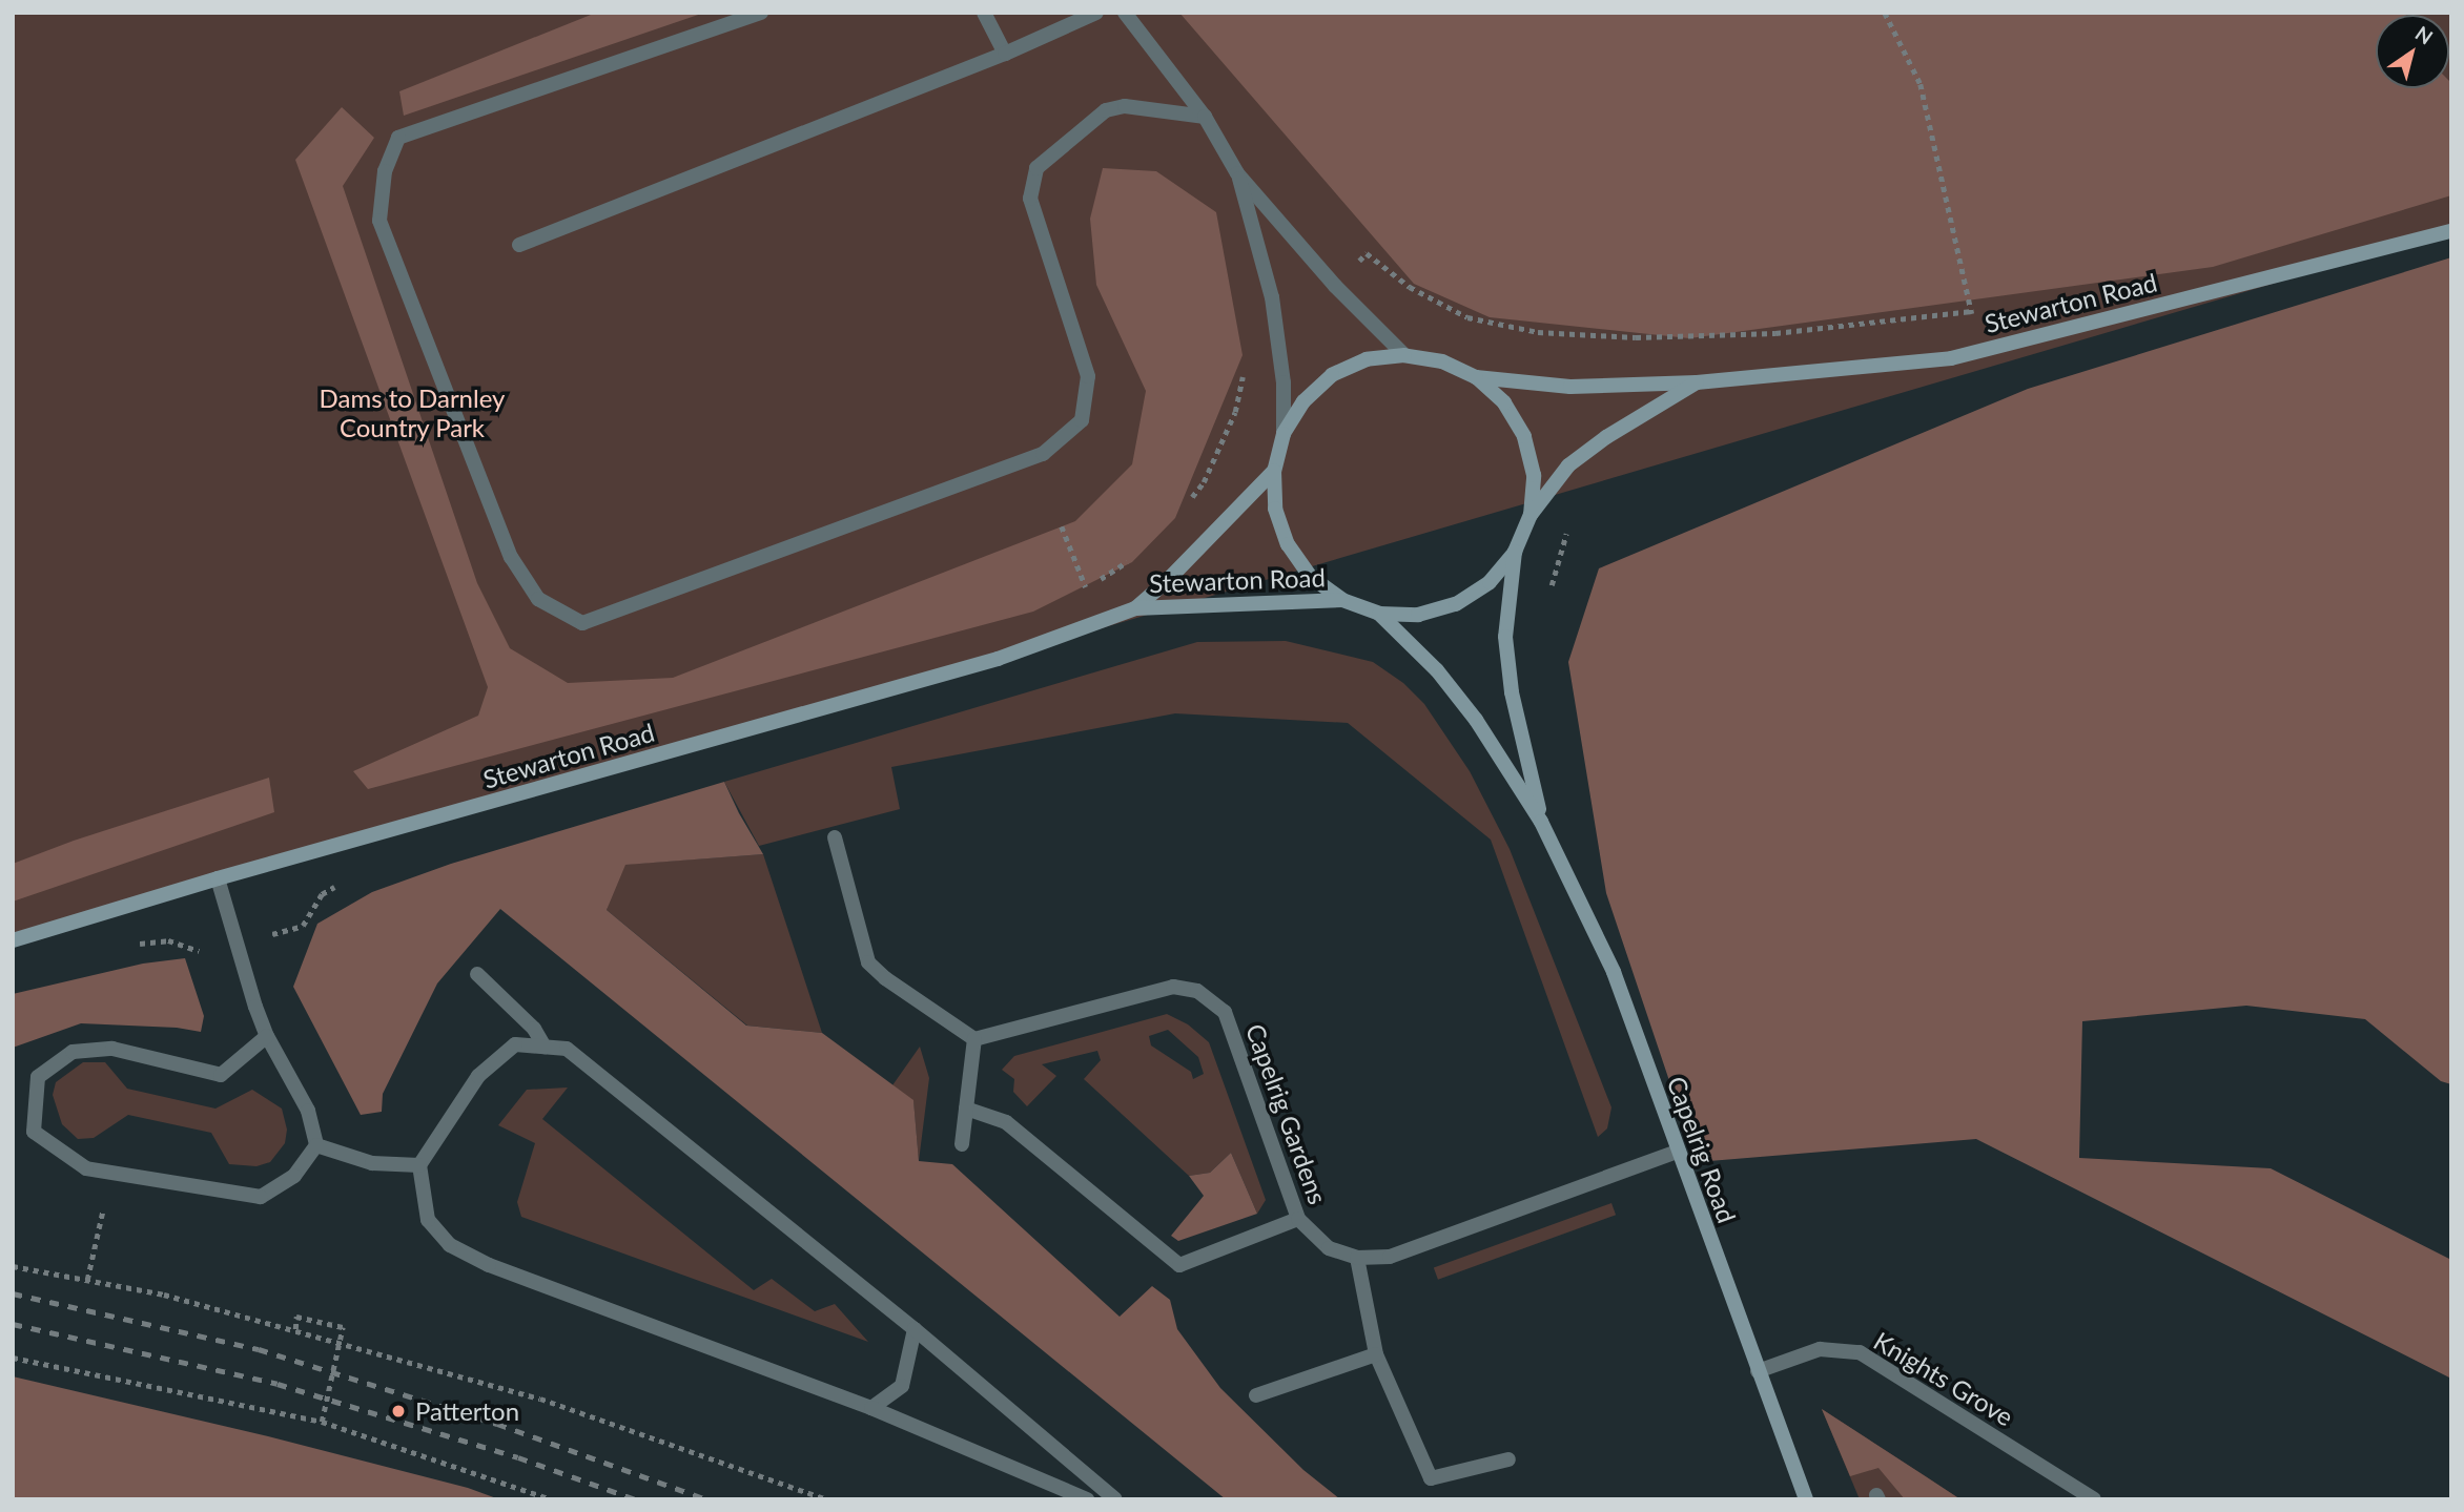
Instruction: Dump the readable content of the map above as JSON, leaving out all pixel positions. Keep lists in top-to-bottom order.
{
  "streets": {
    "main road": ["Stewarton Road", "Capelrig Road"],
    "street": ["Capelrig Gardens", "Knights Grove"]
  },
  "crossings": [
    ["Stewarton Road", "Capelrig Road"],
    ["Capelrig Gardens", "Capelrig Road"],
    ["Capelrig Road", "Knights Grove"]
  ],
  "parks": ["Dams to Darnley Country Park"],
  "places": ["Patterton"],
  "north": "top right"
}
